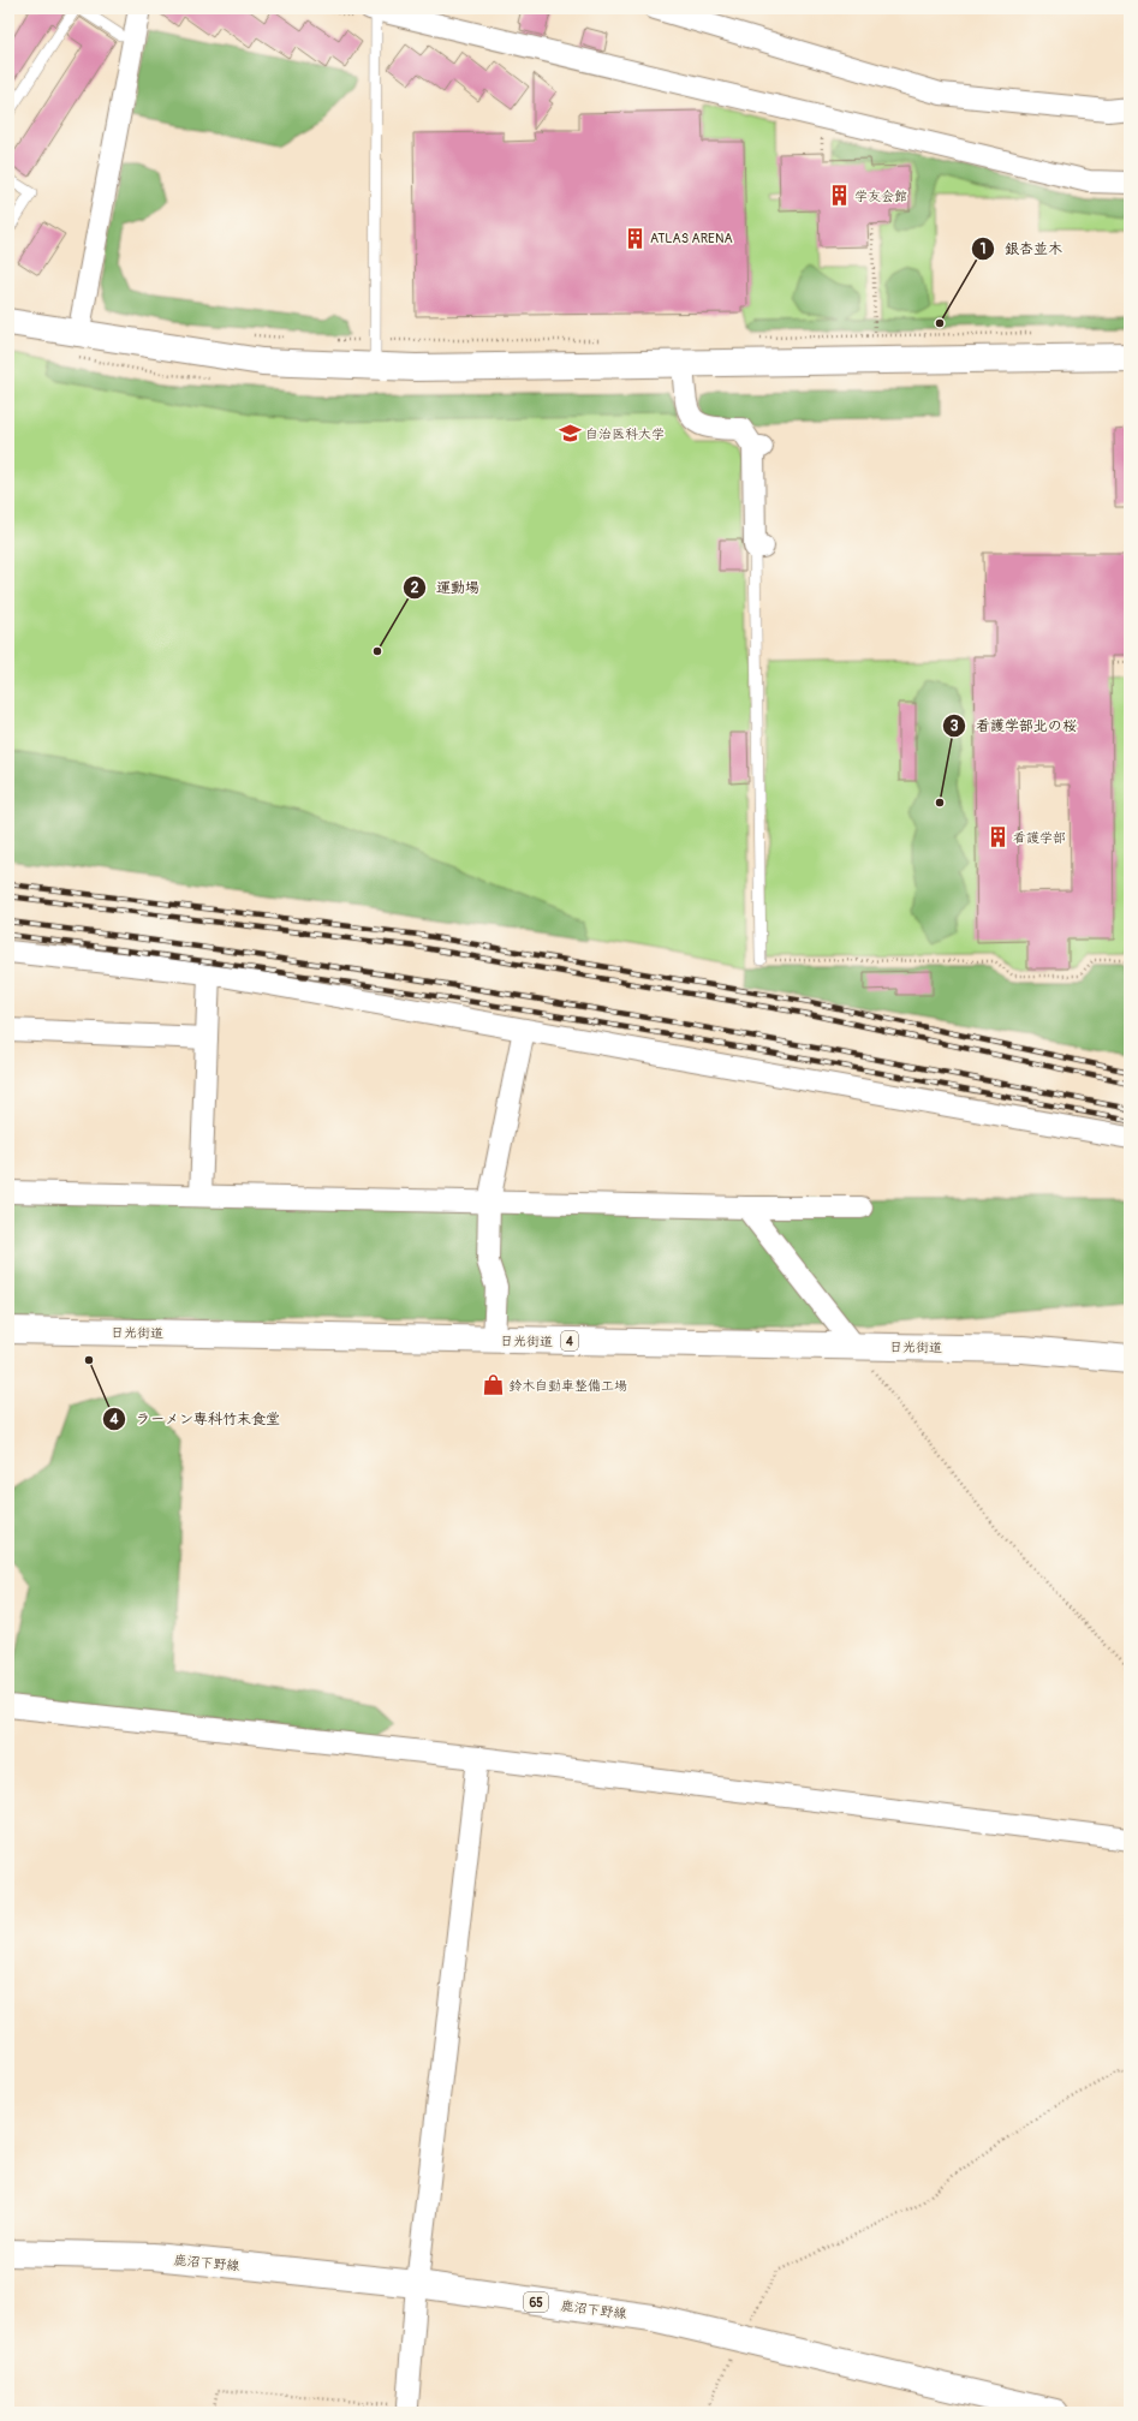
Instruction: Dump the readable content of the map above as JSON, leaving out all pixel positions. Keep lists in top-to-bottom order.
{
  "streets": {
    "main road": [
      "日光街道",
      "4",
      "鹿沼下野線",
      "65"
    ]
  },
  "places": {
    "building": ["学友会館", "ATLAS ARENA", "看護学部"],
    "other": [
      "銀杏並木",
      "運動場",
      "看護学部北の桜",
      "ラーメン専科竹末食堂"
    ],
    "school or university": ["自治医科大学"],
    "shop": ["鈴木自動車整備工場"]
  }
}
